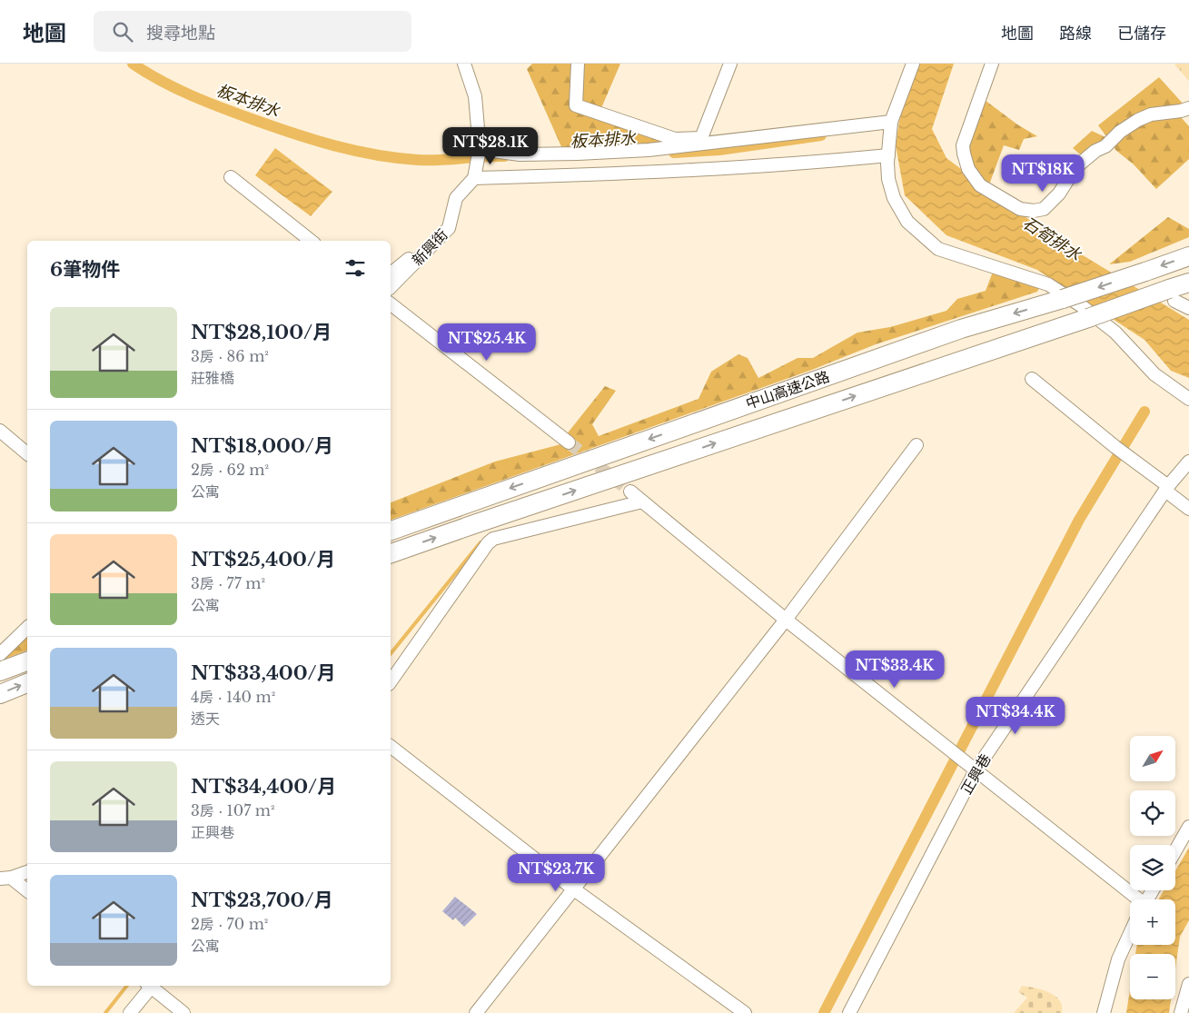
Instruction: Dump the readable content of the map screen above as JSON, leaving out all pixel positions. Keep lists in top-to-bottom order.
{
  "streets": {
    "highway": ["中山高速公路"],
    "street": ["新興街", "正興巷"]
  },
  "water": ["板本排水", "石筍排水"],
  "north": "top right",
  "page": {
    "header": "地圖",
    "search": "搜尋地點",
    "nav": ["地圖", "路線", "已儲存"],
    "price": [
      "NT$28.1K",
      "NT$18K",
      "NT$25.4K",
      "NT$33.4K",
      "NT$34.4K",
      "NT$23.7K"
    ],
    "heading": "6筆物件",
    "list": [
      {
        "name": "NT$28,100/月",
        "note": "3房 · 86 m² · 莊雅橋"
      },
      {
        "name": "NT$18,000/月",
        "note": "2房 · 62 m² · 公寓"
      },
      {
        "name": "NT$25,400/月",
        "note": "3房 · 77 m² · 公寓"
      },
      {
        "name": "NT$33,400/月",
        "note": "4房 · 140 m² · 透天"
      },
      {
        "name": "NT$34,400/月",
        "note": "3房 · 107 m² · 正興巷"
      },
      {
        "name": "NT$23,700/月",
        "note": "2房 · 70 m² · 公寓"
      }
    ],
    "map_buttons": ["+", "−"]
  }
}
